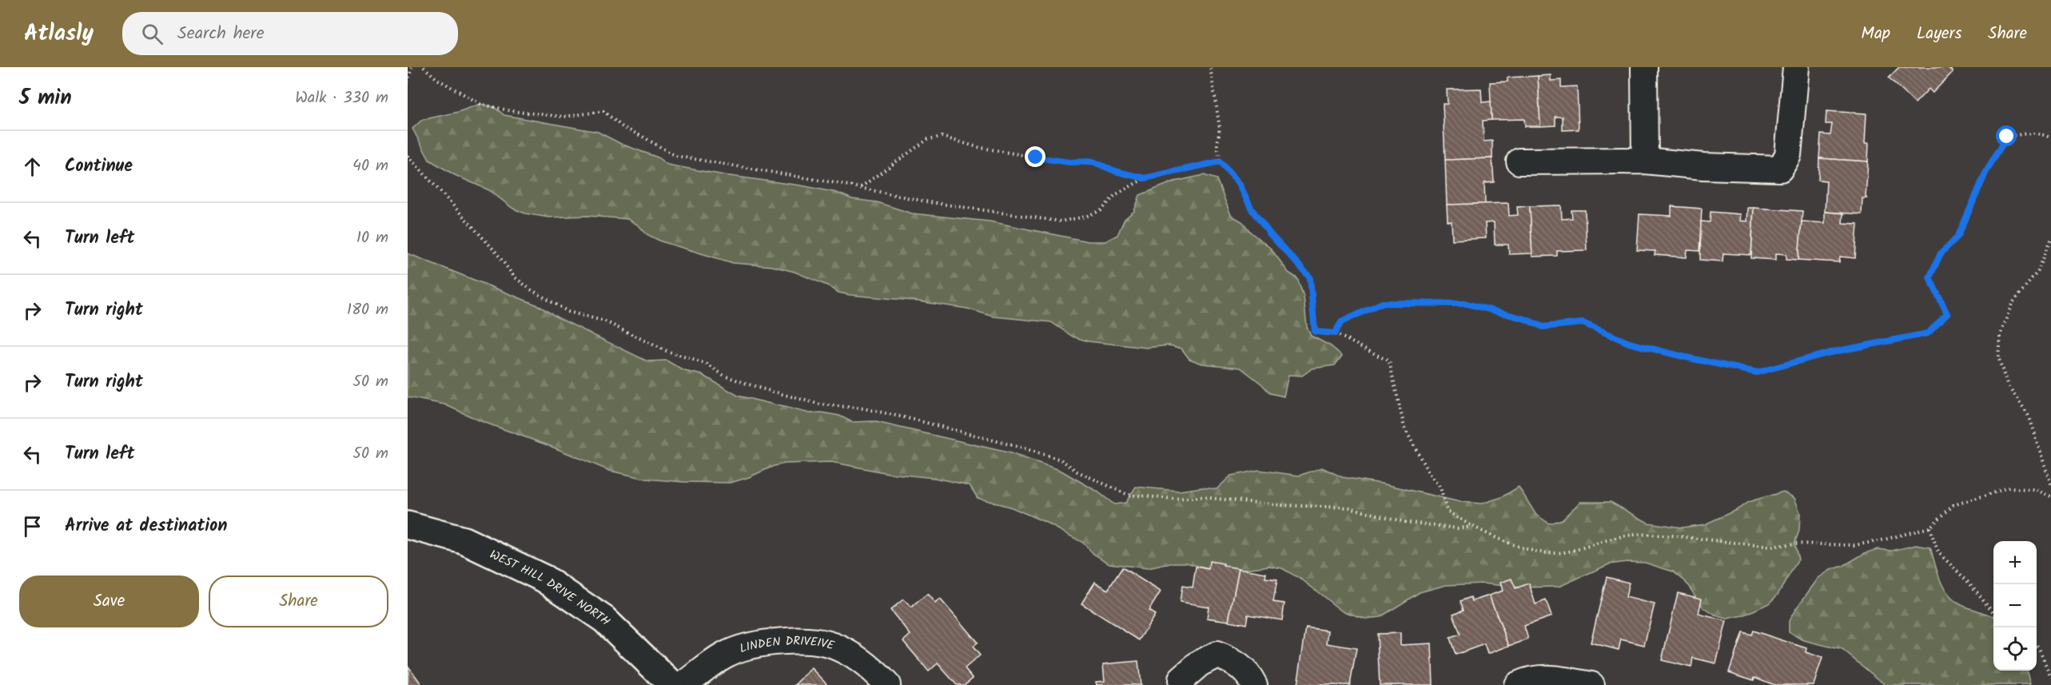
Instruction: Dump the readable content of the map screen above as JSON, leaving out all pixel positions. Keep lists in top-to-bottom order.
{
  "streets": {
    "street": ["WEST HILL DRIVE NORTH", "LINDEN DRIVEIVE"]
  },
  "page": {
    "header": "Atlasly",
    "search": "Search here",
    "nav": ["Map", "Layers", "Share"],
    "heading": ["5 min", "Walk · 330 m"],
    "list": [
      ["Continue", "40 m"],
      ["Turn left", "10 m"],
      ["Turn right", "180 m"],
      ["Turn right", "50 m"],
      ["Turn left", "50 m"],
      "Arrive at destination"
    ],
    "map_buttons": ["+", "−"],
    "buttons": ["Save", "Share"]
  }
}
